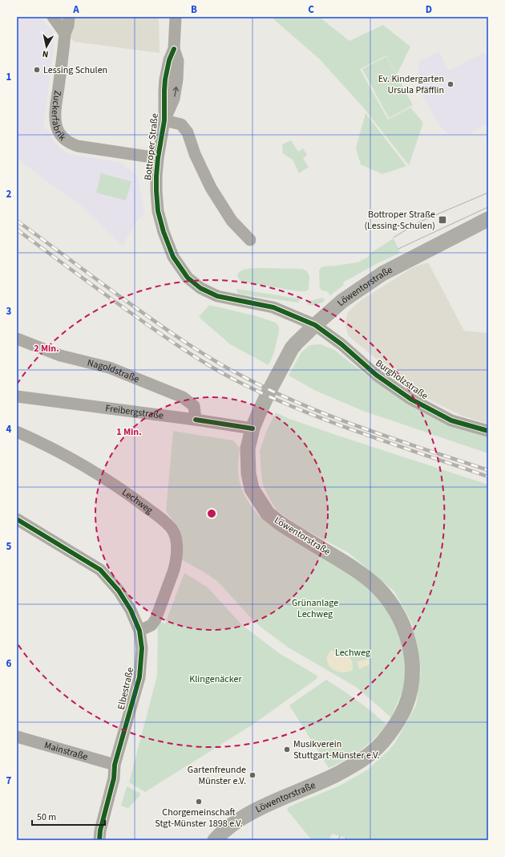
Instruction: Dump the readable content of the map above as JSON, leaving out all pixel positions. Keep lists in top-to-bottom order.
{
  "streets": {
    "main road": ["Löwentorstraße"],
    "street": [
      "Zuckerfabrik",
      "Bottroper Straße",
      "Nagoldstraße",
      "Burgholzstraße",
      "Freibergstraße",
      "Lechweg",
      "Elbestraße",
      "Mainstraße"
    ]
  },
  "crossings": [
    ["Zuckerfabrik", "Bottroper Straße"],
    ["Bottroper Straße", "Löwentorstraße"],
    ["Bottroper Straße", "Burgholzstraße"],
    ["Löwentorstraße", "Burgholzstraße"],
    ["Löwentorstraße", "Freibergstraße"],
    ["Nagoldstraße", "Freibergstraße"],
    ["Lechweg", "Elbestraße"],
    ["Elbestraße", "Mainstraße"]
  ],
  "parks": ["Grünanlage Lechweg", "Lechweg", "Klingenäcker"],
  "places": {
    "other": [
      "Lessing Schulen",
      "Ev. Kindergarten Ursula Pfäfflin",
      "Musikverein Stuttgart-Münster e.V.",
      "Gartenfreunde Münster e.V.",
      "Chorgemeinschaft Stgt-Münster 1898 e.V."
    ],
    "transit": ["Bottroper Straße (Lessing-Schulen)"]
  },
  "scale_bar": "50 m",
  "north": "bottom",
  "grid": {
    "columns": [
      "A",
      "B",
      "C",
      "D"
    ],
    "rows": [
      "1",
      "2",
      "3",
      "4",
      "5",
      "6",
      "7"
    ]
  },
  "rings": ["2 Min.", "1 Min."]
}
